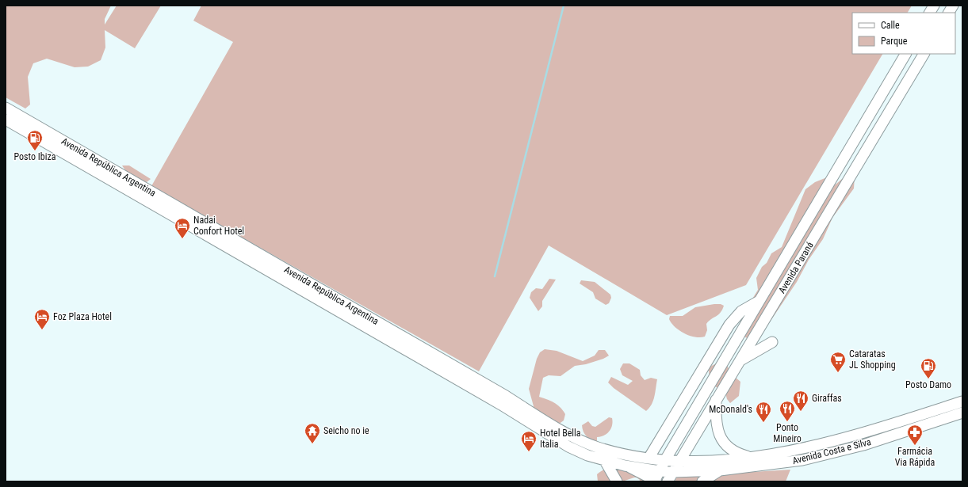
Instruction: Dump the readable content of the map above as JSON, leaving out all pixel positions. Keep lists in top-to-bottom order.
{
  "streets": {
    "main road": ["Avenida República Argentina", "Avenida Paraná", "Avenida Costa e Silva"]
  },
  "crossings": [
    ["Avenida República Argentina", "Avenida Paraná"],
    ["Avenida República Argentina", "Avenida Costa e Silva"],
    ["Avenida Paraná", "Avenida Costa e Silva"]
  ],
  "places": {
    "fuel station": ["Posto Ibiza", "Posto Damo"],
    "hotel": ["Nadai Confort Hotel", "Foz Plaza Hotel", "Hotel Bella Italia"],
    "supermarket": ["Cataratas JL Shopping"],
    "restaurant": ["Giraffas", "Ponto Mineiro", "McDonald's"],
    "temple": ["Seicho no ie"],
    "pharmacy": ["Farmácia Via Rápida"]
  },
  "legend": ["Calle", "Parque"]
}
